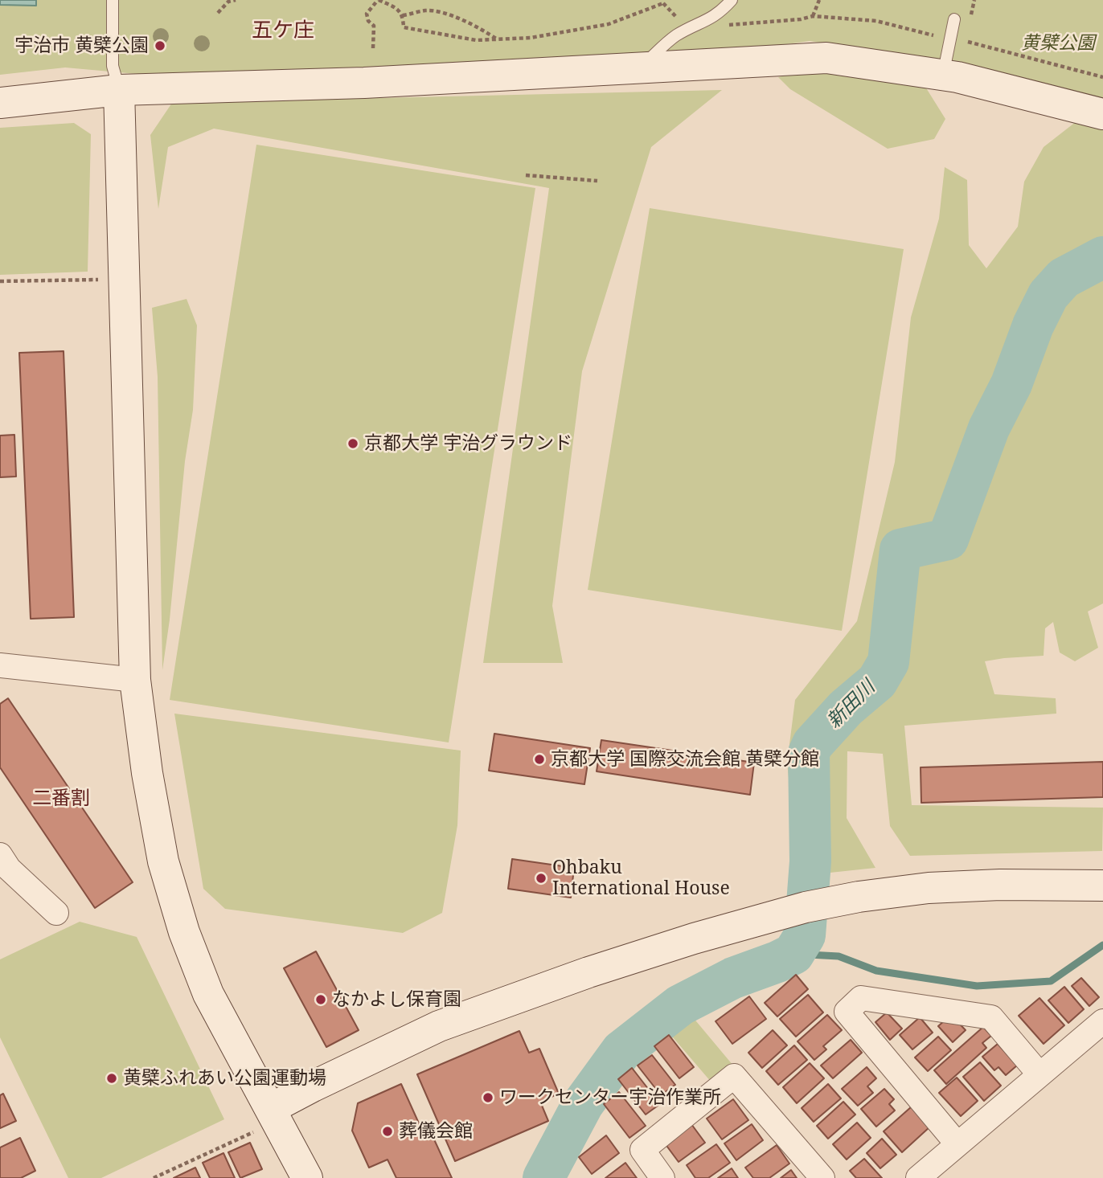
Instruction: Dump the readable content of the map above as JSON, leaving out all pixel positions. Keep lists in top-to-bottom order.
{
  "districts": ["五ケ庄", "二番割"],
  "water": ["新田川"],
  "parks": ["黄檗公園"],
  "places": [
    "宇治市 黄檗公園",
    "京都大学 宇治グラウンド",
    "京都大学 国際交流会館 黄檗分館",
    "Ohbaku International House",
    "なかよし保育園",
    "黄檗ふれあい公園運動場",
    "ワークセンター宇治作業所",
    "葬儀会館"
  ]
}
